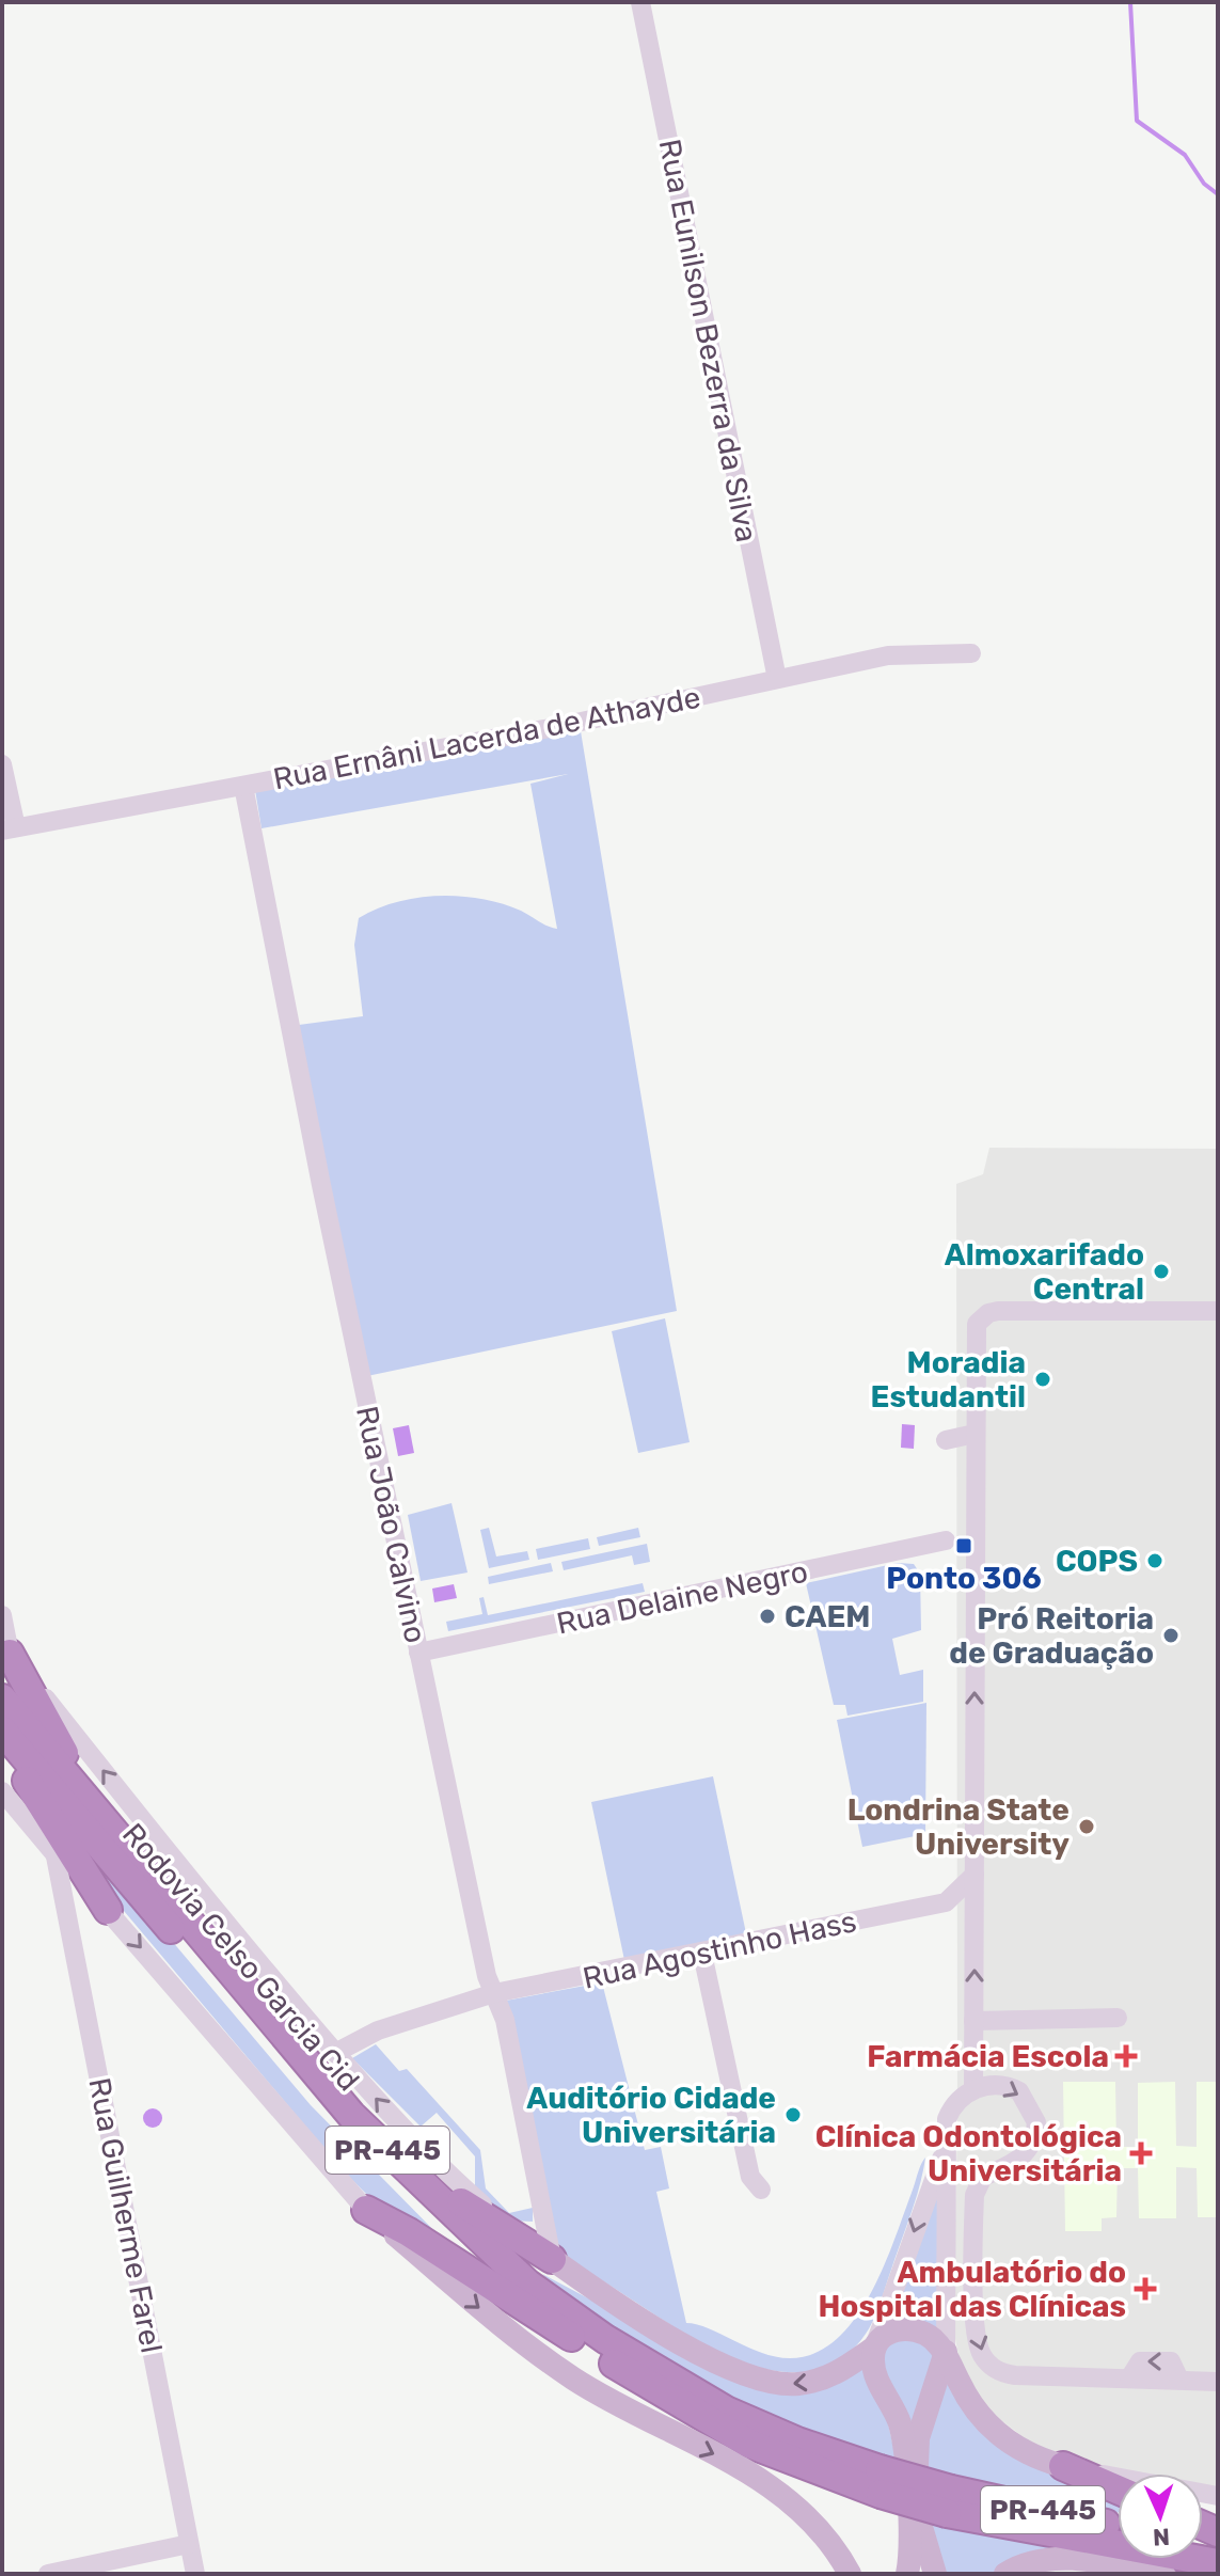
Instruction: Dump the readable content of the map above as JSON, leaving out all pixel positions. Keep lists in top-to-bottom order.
{
  "streets": {
    "highway": ["Rodovia Celso Garcia Cid", "PR-445"],
    "street": [
      "Rua Eunilson Bezerra da Silva",
      "Rua Ernâni Lacerda de Athayde",
      "Rua João Calvino",
      "Rua Delaine Negro",
      "Rua Agostinho Hass",
      "Rua Guilherme Farel"
    ]
  },
  "crossings": [
    ["Rua Eunilson Bezerra da Silva", "Rua Ernâni Lacerda de Athayde"],
    ["Rua Ernâni Lacerda de Athayde", "Rua João Calvino"],
    ["Rua João Calvino", "Rua Delaine Negro"],
    ["Rua João Calvino", "Rua Agostinho Hass"],
    ["Rua João Calvino", "Rodovia Celso Garcia Cid"],
    ["Rua Agostinho Hass", "Rodovia Celso Garcia Cid"],
    ["PR-445", "Rua Guilherme Farel"]
  ],
  "places": {
    "other": [
      "Almoxarifado Central",
      "Moradia Estudantil",
      "COPS",
      "CAEM",
      "Pró Reitoria de Graduação",
      "Londrina State University",
      "Auditório Cidade Universitária"
    ],
    "transit": ["Ponto 306"],
    "health": ["Farmácia Escola", "Clínica Odontológica Universitária", "Ambulatório do Hospital das Clínicas"]
  },
  "north": "bottom"
}
